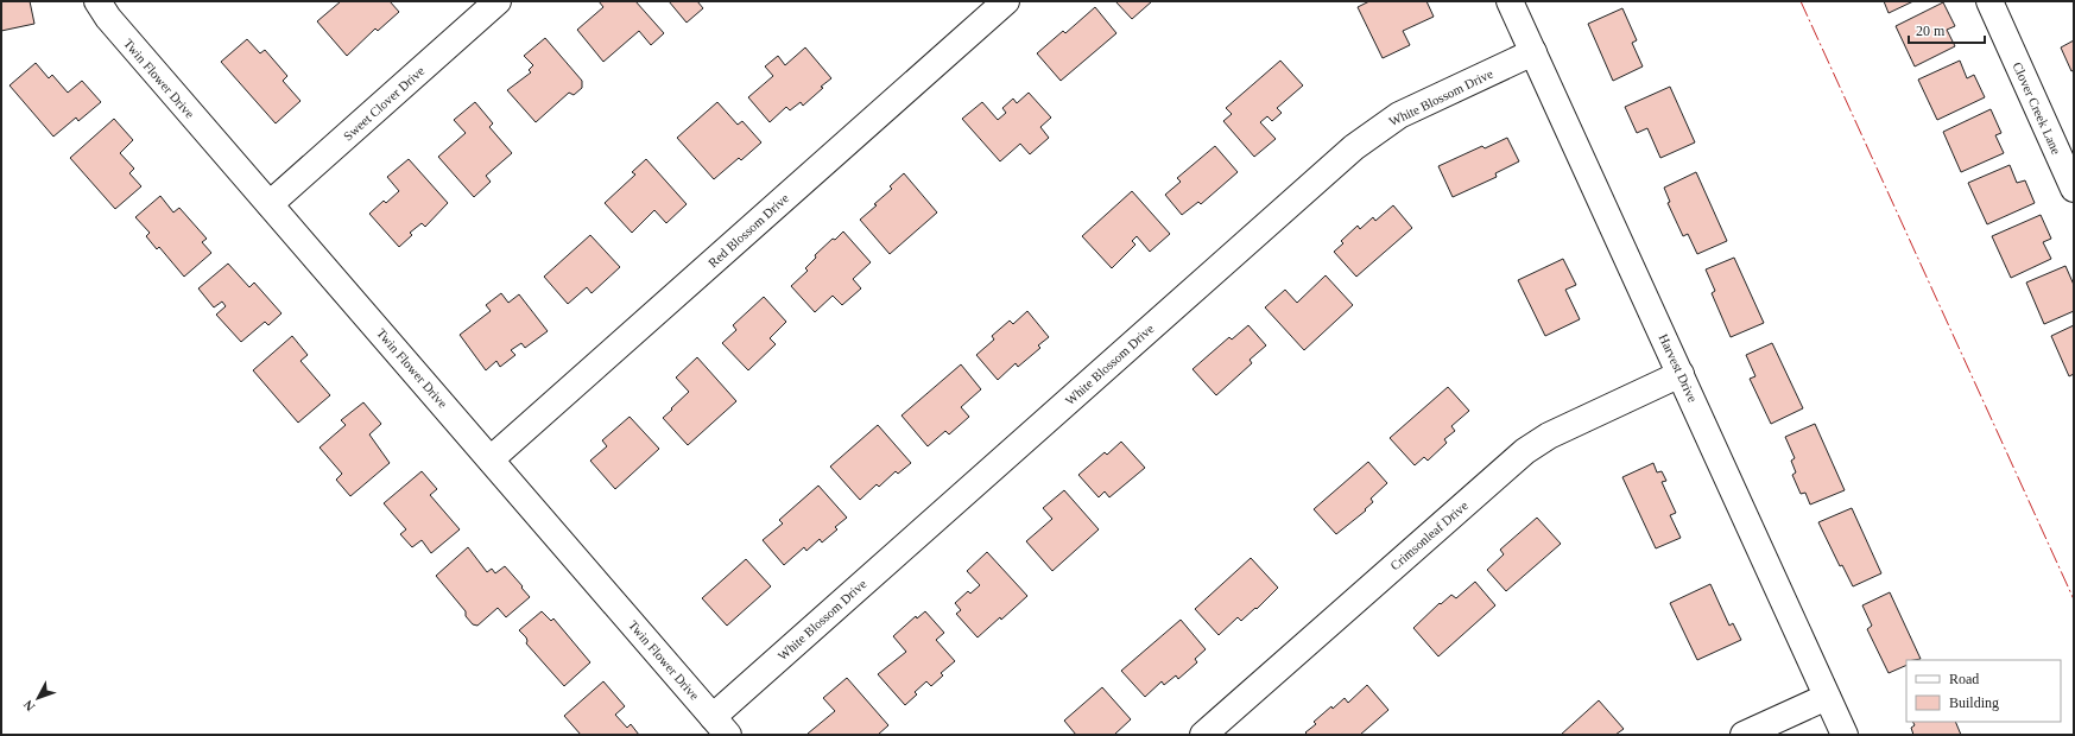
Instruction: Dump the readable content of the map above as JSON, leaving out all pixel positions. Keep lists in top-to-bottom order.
{
  "streets": {
    "street": [
      "Twin Flower Drive",
      "White Blossom Drive",
      "Sweet Clover Drive",
      "Clover Creek Lane",
      "Red Blossom Drive",
      "Harvest Drive",
      "Crimsonleaf Drive"
    ]
  },
  "crossings": [
    ["Twin Flower Drive", "White Blossom Drive"],
    ["Twin Flower Drive", "Sweet Clover Drive"],
    ["Twin Flower Drive", "Red Blossom Drive"],
    ["White Blossom Drive", "Harvest Drive"],
    ["Harvest Drive", "Crimsonleaf Drive"]
  ],
  "legend": ["Road", "Building"],
  "scale_bar": "20 m",
  "north": "bottom left"
}
